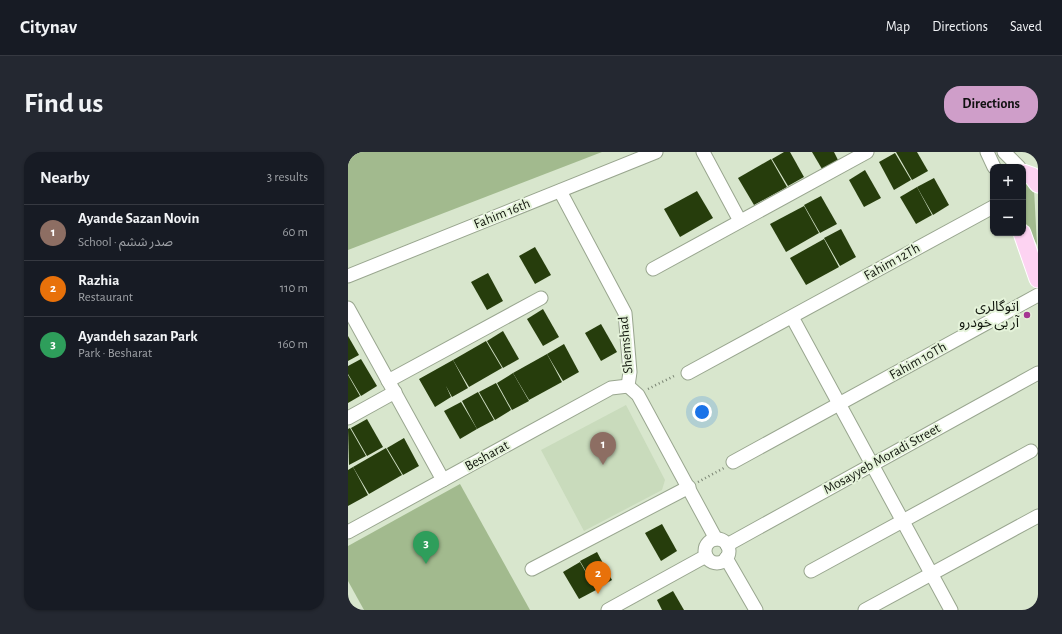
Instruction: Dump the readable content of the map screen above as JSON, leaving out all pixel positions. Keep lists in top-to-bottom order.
{
  "streets": {
    "street": [
      "Fahim 16th",
      "Fahim 12Th",
      "Shemshad",
      "Fahim 10Th",
      "Besharat",
      "Mosayyeb Moradi Street"
    ]
  },
  "crossings": [
    ["Fahim 16th", "Shemshad"],
    ["Shemshad", "Besharat"],
    ["Shemshad", "Mosayyeb Moradi Street"]
  ],
  "places": ["اتوگالری آر بی خودرو"],
  "page": {
    "header": "Citynav",
    "nav": ["Map", "Directions", "Saved"],
    "buttons": "Directions",
    "title": "Find us",
    "heading": ["Nearby", "3 results"],
    "map_buttons": ["+", "−"],
    "list": [
      {
        "mark": "1",
        "name": "Ayande Sazan Novin",
        "note": "School · صدر ششم",
        "value": "60 m"
      },
      {
        "mark": "2",
        "name": "Razhia",
        "note": "Restaurant",
        "value": "110 m"
      },
      {
        "mark": "3",
        "name": "Ayandeh sazan Park",
        "note": "Park · Besharat",
        "value": "160 m"
      }
    ],
    "pins": ["1", "3", "2"]
  }
}
